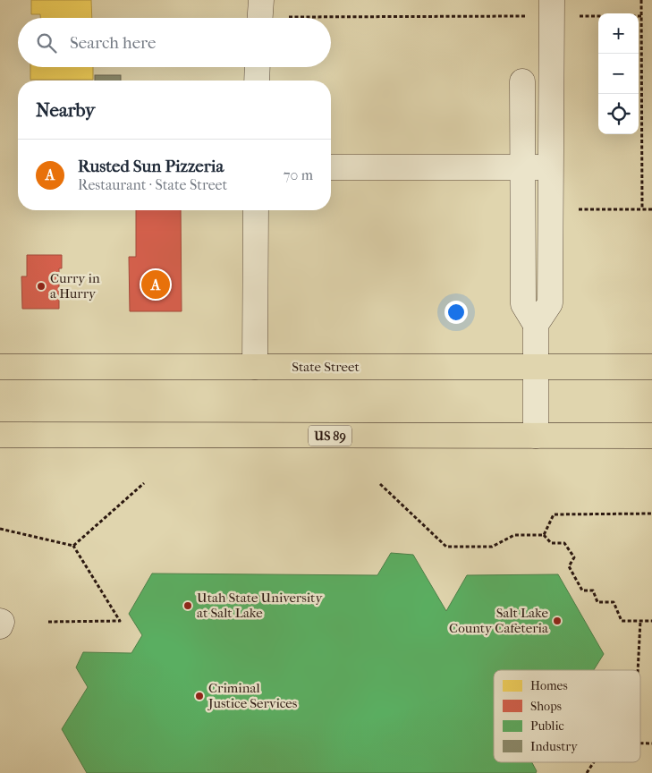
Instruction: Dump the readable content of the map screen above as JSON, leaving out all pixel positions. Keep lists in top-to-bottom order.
{
  "streets": {
    "main road": ["State Street", "US 89"]
  },
  "places": [
    "Curry in a Hurry",
    "Utah State University at Salt Lake",
    "Salt Lake County Cafeteria",
    "Criminal Justice Services"
  ],
  "legend": [
    "Homes",
    "Shops",
    "Public",
    "Industry"
  ],
  "page": {
    "map_buttons": ["+", "−"],
    "search": "Search here",
    "heading": "Nearby",
    "list": [
      {
        "mark": "A",
        "name": "Rusted Sun Pizzeria",
        "note": "Restaurant · State Street",
        "value": "70 m"
      }
    ],
    "pins": "A"
  }
}
